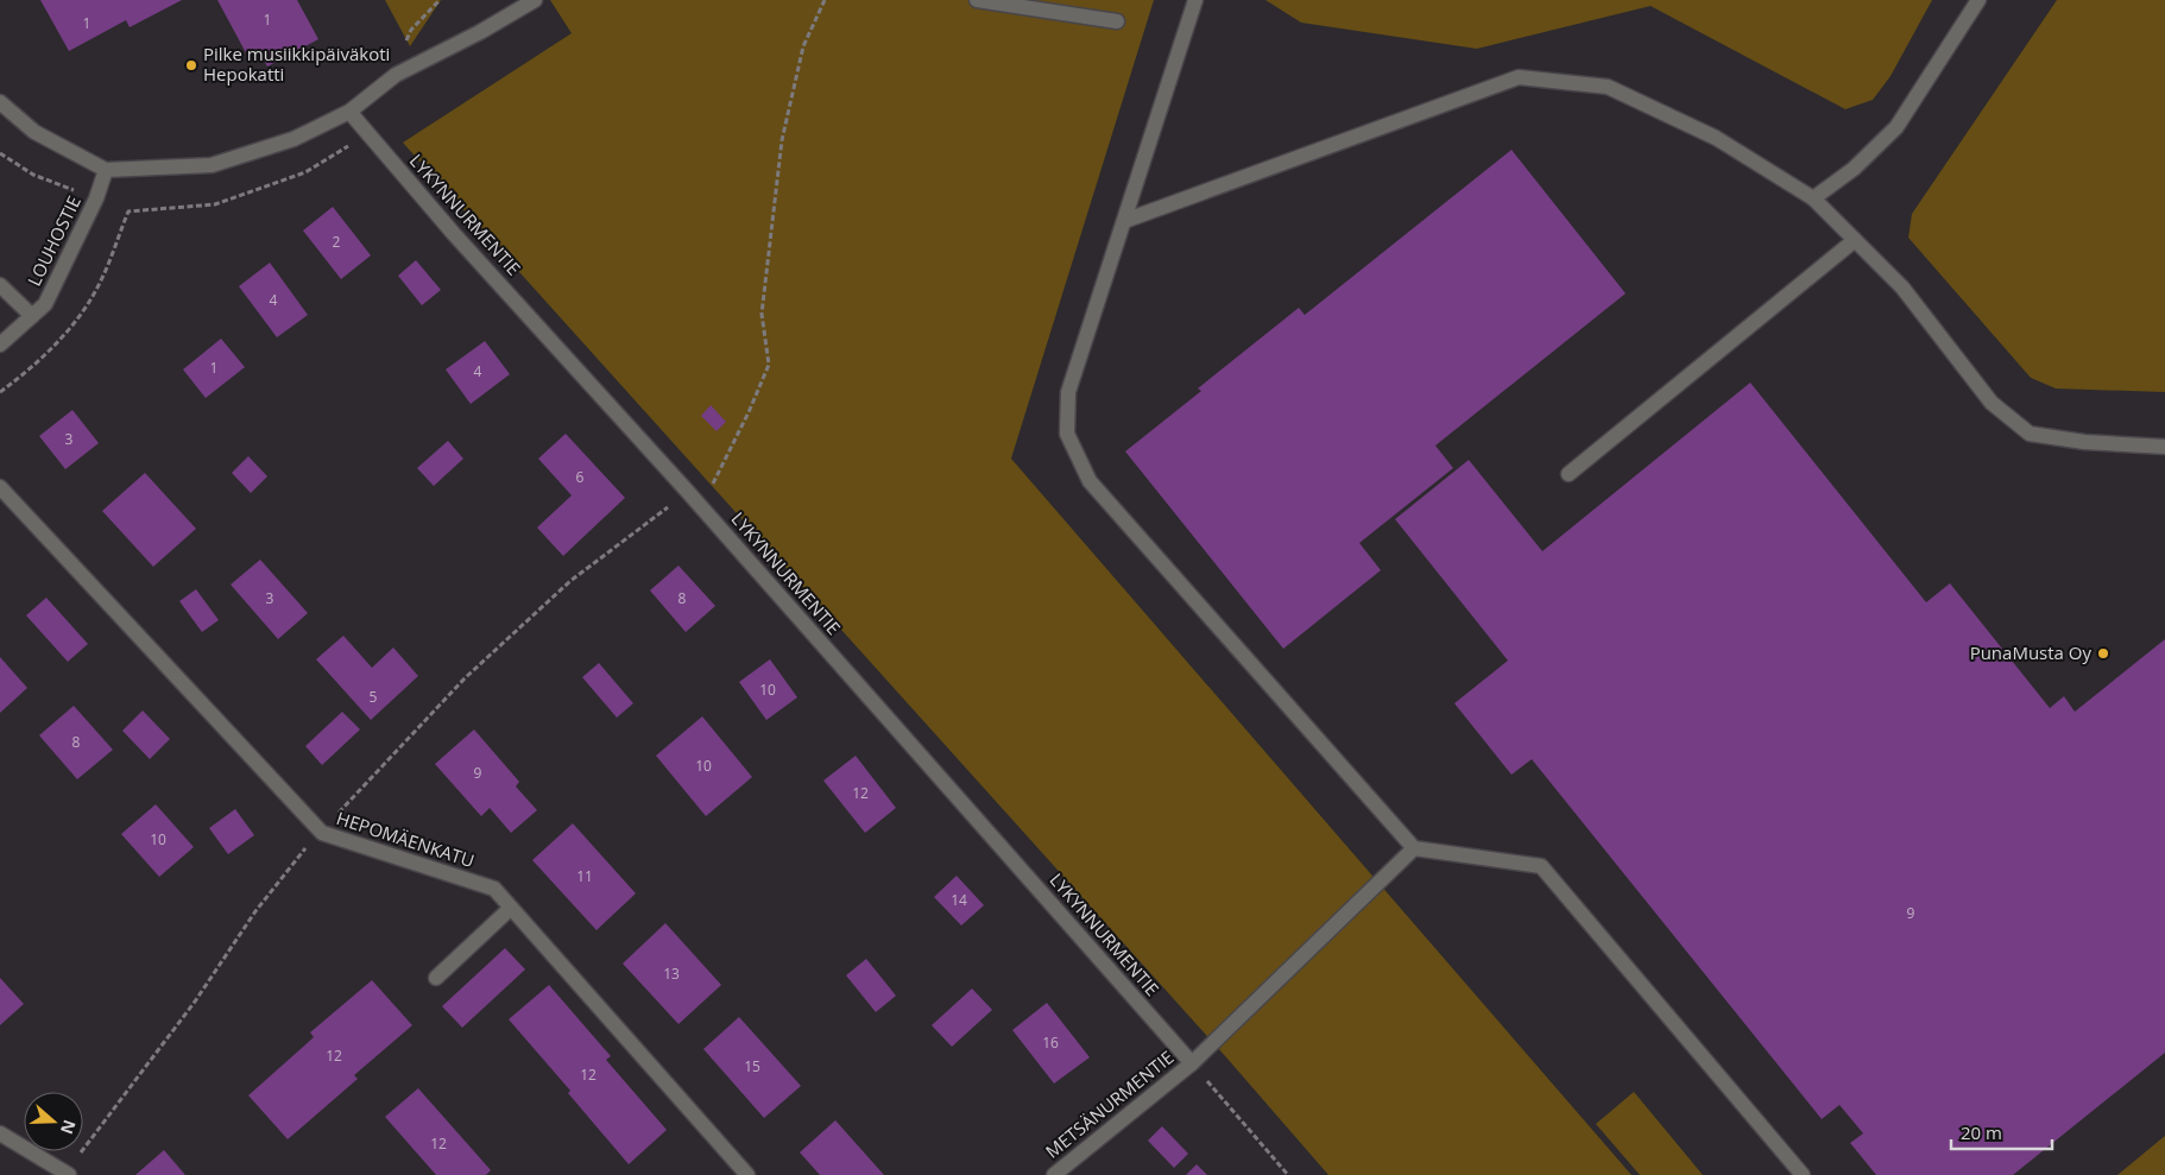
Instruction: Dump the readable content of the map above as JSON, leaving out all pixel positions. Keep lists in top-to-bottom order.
{
  "streets": {
    "street": [
      "LYKYNNURMENTIE",
      "LOUHOSTIE",
      "HEPOMÄENKATU",
      "METSÄNURMENTIE"
    ]
  },
  "crossings": [
    ["LYKYNNURMENTIE", "METSÄNURMENTIE"]
  ],
  "places": ["Pilke musiikkipäiväkoti Hepokatti", "PunaMusta Oy"],
  "house_numbers": [
    "1",
    "1",
    "2",
    "4",
    "1",
    "4",
    "3",
    "6",
    "3",
    "8",
    "10",
    "5",
    "8",
    "10",
    "9",
    "12",
    "10",
    "11",
    "14",
    "9",
    "13",
    "16",
    "12",
    "15",
    "12",
    "12"
  ],
  "scale_bar": "20 m",
  "north": "right"
}
